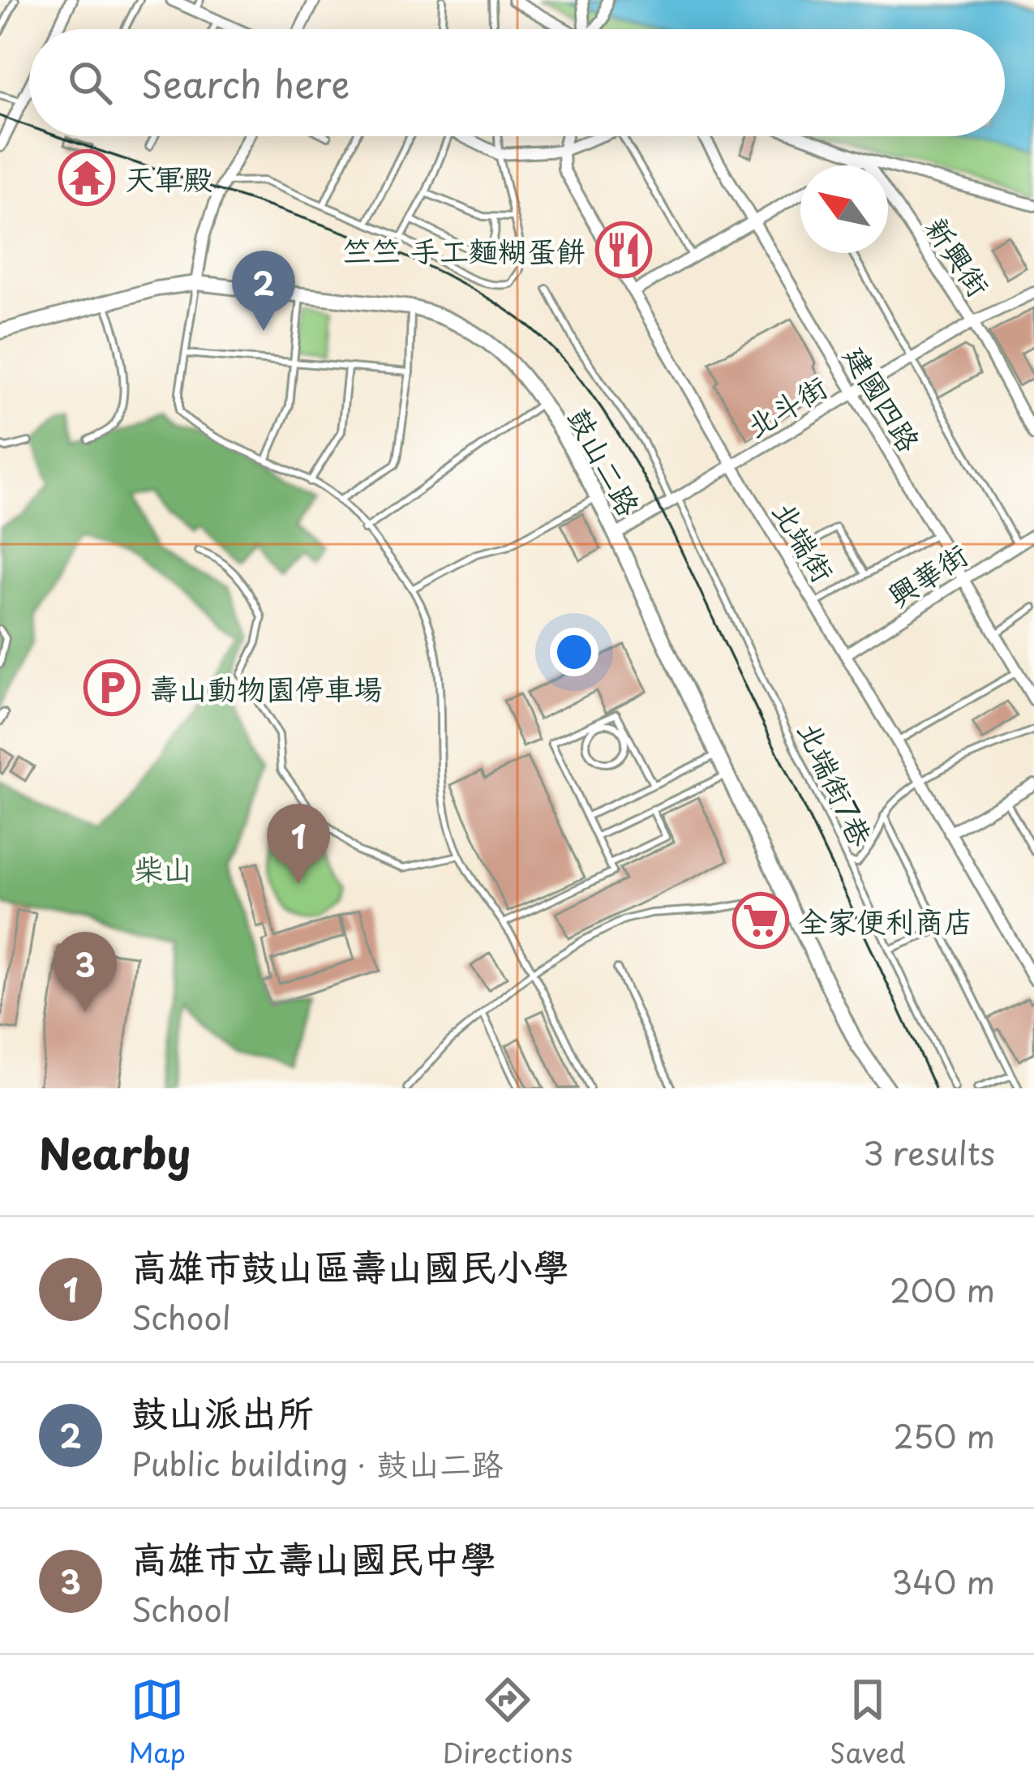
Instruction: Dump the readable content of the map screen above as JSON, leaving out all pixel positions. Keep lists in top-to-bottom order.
{
  "streets": {
    "street": [
      "新興街",
      "建國四路",
      "北斗街",
      "鼓山二路",
      "北端街",
      "興華街"
    ],
    "lane": ["北端街7巷"]
  },
  "crossings": [
    ["新興街", "北斗街"],
    ["建國四路", "北斗街"],
    ["建國四路", "興華街"],
    ["北斗街", "鼓山二路"],
    ["北斗街", "北端街"],
    ["北斗街", "北端街7巷"],
    ["北端街", "興華街"]
  ],
  "parks": ["柴山"],
  "places": {
    "temple": ["天軍殿"],
    "restaurant": ["竺竺 手工麵糊蛋餅"],
    "parking": ["壽山動物園停車場"],
    "supermarket": ["全家便利商店"]
  },
  "north": "top left",
  "page": {
    "search": "Search here",
    "pins": ["2", "1", "3"],
    "heading": ["Nearby", "3 results"],
    "list": [
      {
        "mark": "1",
        "name": "高雄市鼓山區壽山國民小學",
        "note": "School",
        "value": "200 m"
      },
      {
        "mark": "2",
        "name": "鼓山派出所",
        "note": "Public building · 鼓山二路",
        "value": "250 m"
      },
      {
        "mark": "3",
        "name": "高雄市立壽山國民中學",
        "note": "School",
        "value": "340 m"
      }
    ],
    "nav": ["Map", "Directions", "Saved"]
  }
}
